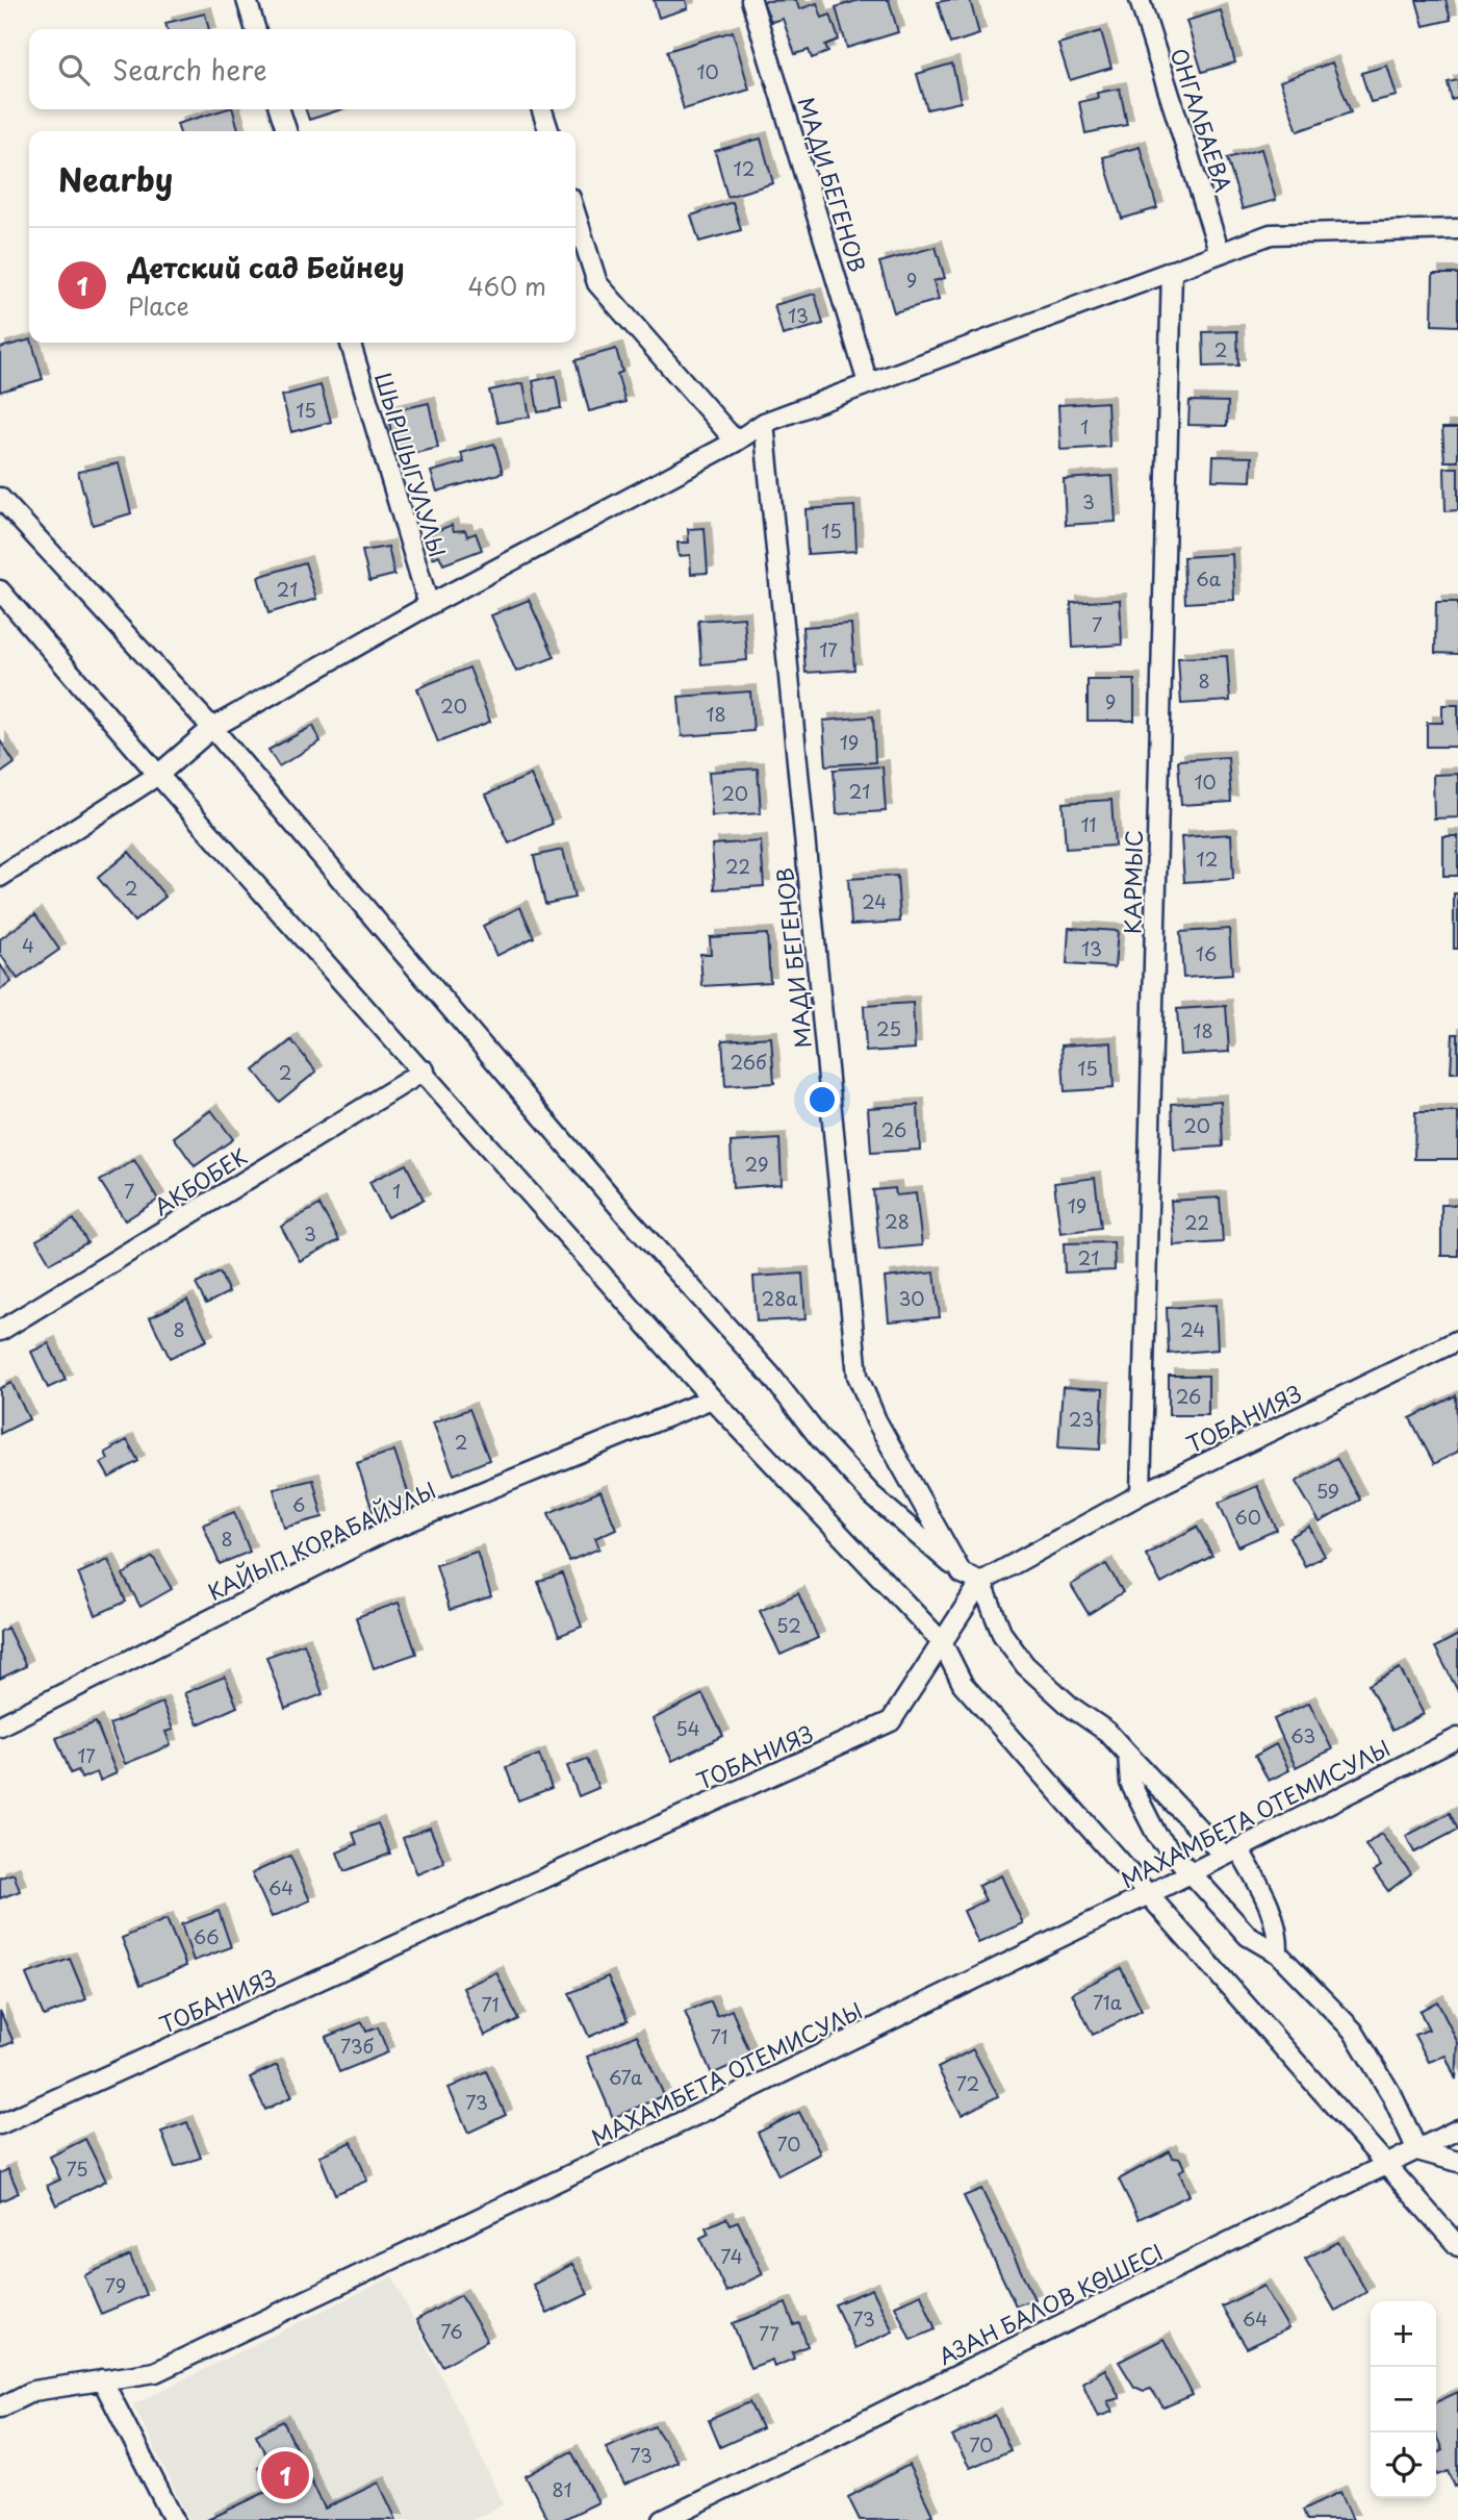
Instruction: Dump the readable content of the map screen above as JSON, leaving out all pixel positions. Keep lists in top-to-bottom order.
{
  "streets": {
    "street": [
      "ОНГАЛБАЕВА",
      "МАДИ БЕГЕНОВ",
      "ШЫРШЫГУЛУЛЫ",
      "КАРМЫС",
      "АКБОБЕК",
      "ТОБАНИЯЗ",
      "КАЙЫП КОРАБАЙУЛЫ",
      "МАХАМБЕТА ОТЕМИСУЛЫ",
      "АЗАН БАЛОВ КӨШЕСІ"
    ]
  },
  "crossings": [
    ["КАРМЫС", "ТОБАНИЯЗ"]
  ],
  "house_numbers": [
    "10",
    "12",
    "9",
    "13",
    "2",
    "15",
    "1",
    "3",
    "15",
    "6а",
    "21",
    "7",
    "17",
    "8",
    "9",
    "20",
    "18",
    "19",
    "10",
    "21",
    "20",
    "11",
    "12",
    "22",
    "2",
    "24",
    "4",
    "13",
    "16",
    "25",
    "18",
    "26б",
    "15",
    "2",
    "20",
    "26",
    "29",
    "7",
    "1",
    "19",
    "28",
    "22",
    "3",
    "21",
    "28а",
    "30",
    "8",
    "24",
    "26",
    "23",
    "2",
    "59",
    "6",
    "60",
    "8",
    "52",
    "54",
    "63",
    "17",
    "64",
    "66",
    "71а",
    "71",
    "71",
    "73б",
    "67а",
    "72",
    "73",
    "70",
    "75",
    "74",
    "79",
    "73",
    "64",
    "76",
    "77",
    "70",
    "73",
    "81"
  ],
  "page": {
    "search": "Search here",
    "heading": "Nearby",
    "list": [
      {
        "mark": "1",
        "name": "Детский сад Бейнеу",
        "note": "Place",
        "value": "460 m"
      }
    ],
    "map_buttons": ["+", "−"],
    "pins": "1"
  }
}
